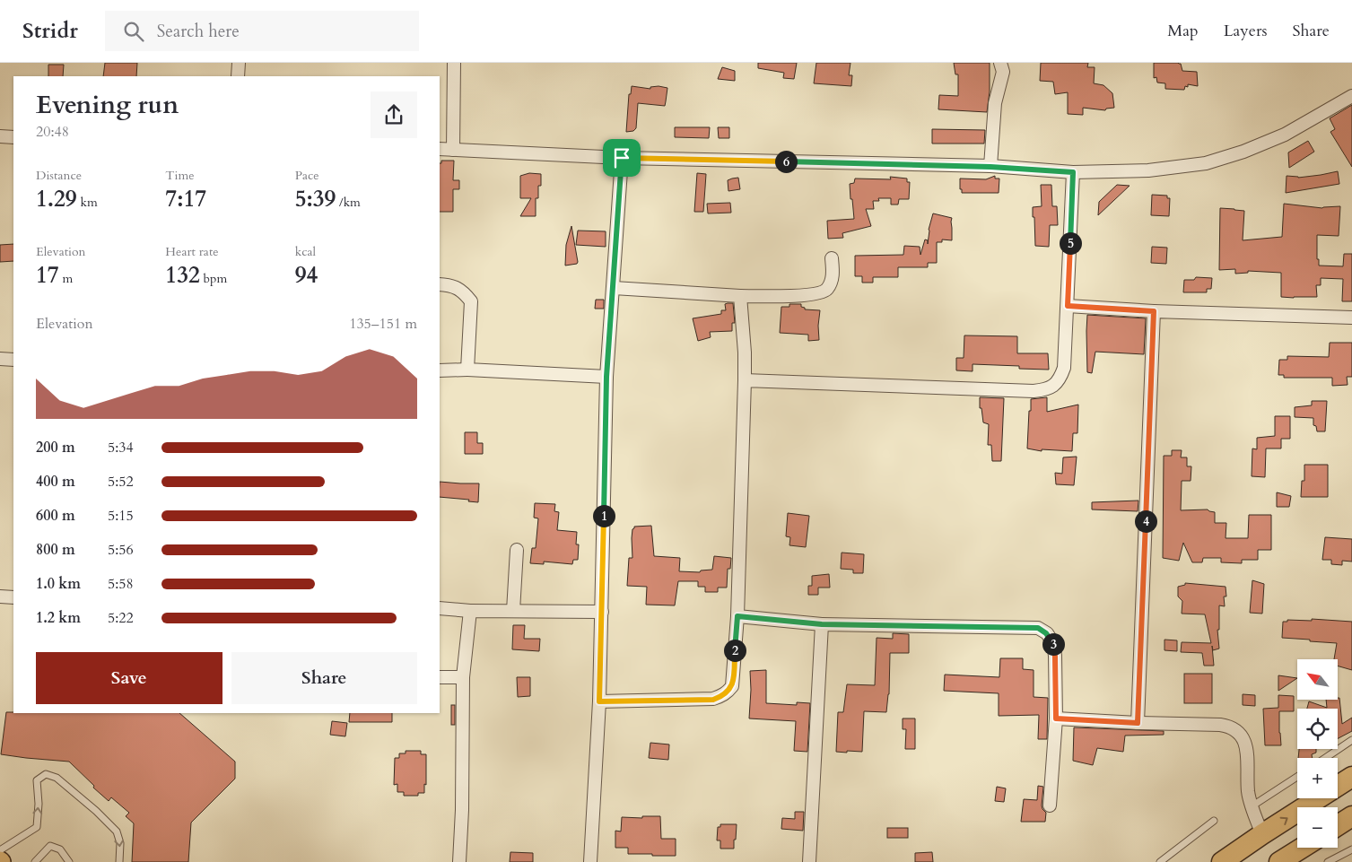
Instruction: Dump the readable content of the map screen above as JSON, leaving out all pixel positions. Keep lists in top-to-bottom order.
{
  "north": "top left",
  "page": {
    "header": "Stridr",
    "search": "Search here",
    "nav": ["Map", "Layers", "Share"],
    "heading": ["Evening run", "20:48"],
    "pins": [
      "6",
      "5",
      "1",
      "4",
      "3",
      "2"
    ],
    "stats": [
      ["Distance", "1.29 km"],
      ["Time", "7:17"],
      ["Pace", "5:39 /km"],
      ["Elevation", "17 m"],
      ["Heart rate", "132 bpm"],
      ["kcal", "94"]
    ],
    "chart": ["Elevation", "135–151 m"],
    "list": [
      {
        "name": "200 m",
        "note": "5:34"
      },
      {
        "name": "400 m",
        "note": "5:52"
      },
      {
        "name": "600 m",
        "note": "5:15"
      },
      {
        "name": "800 m",
        "note": "5:56"
      },
      {
        "name": "1.0 km",
        "note": "5:58"
      },
      {
        "name": "1.2 km",
        "note": "5:22"
      }
    ],
    "buttons": ["Save", "Share"],
    "map_buttons": ["+", "−"]
  }
}
